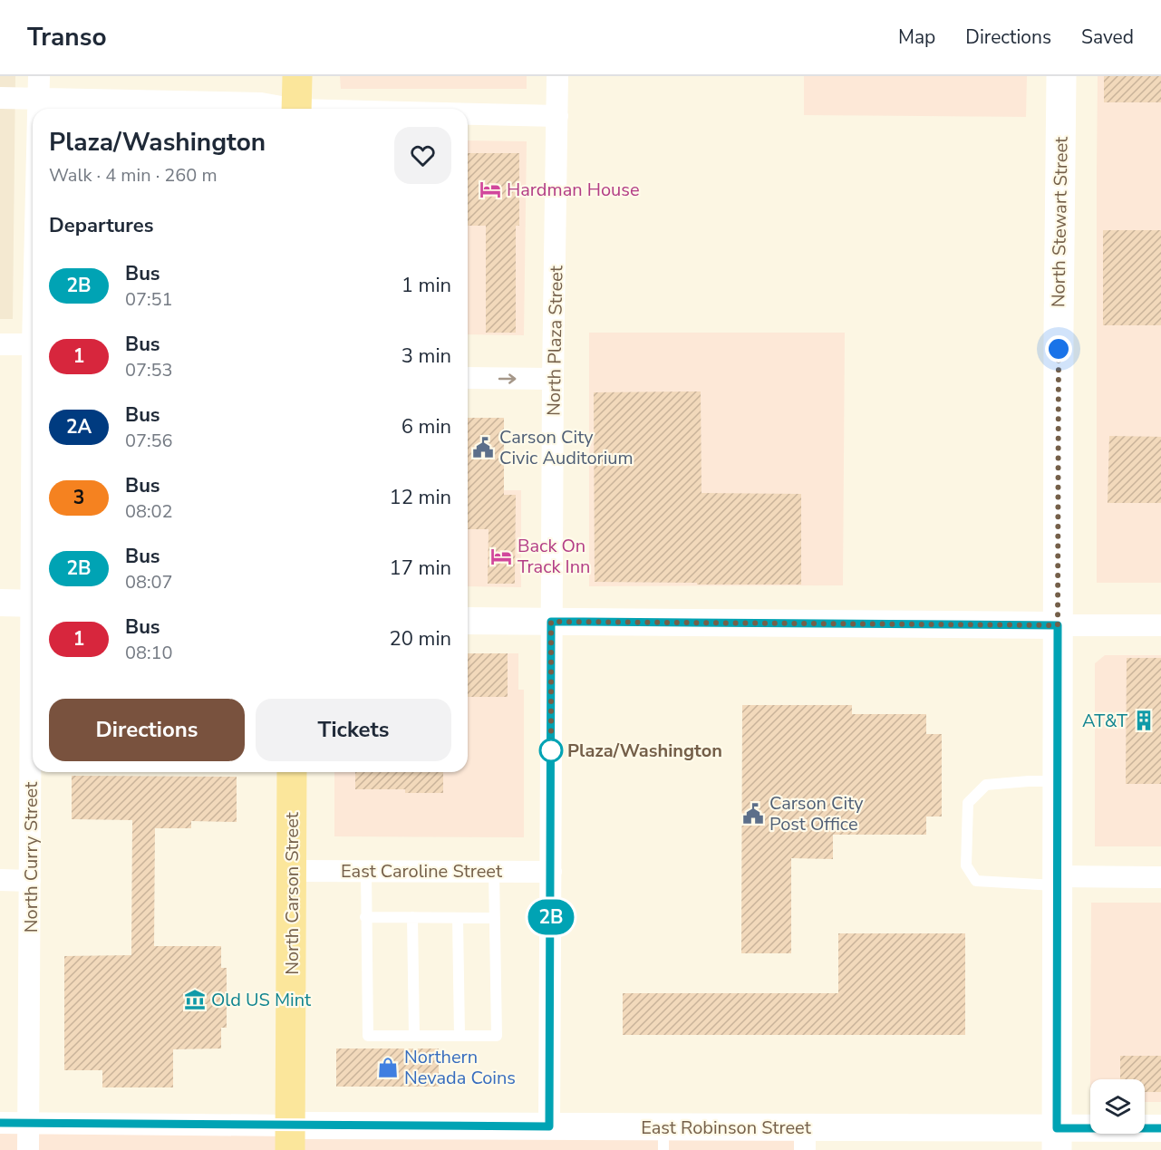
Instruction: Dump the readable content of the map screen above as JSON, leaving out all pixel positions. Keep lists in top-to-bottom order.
{
  "streets": {
    "main road": ["North Stewart Street", "North Carson Street"],
    "street": [
      "North Plaza Street",
      "North Curry Street",
      "East Caroline Street",
      "East Robinson Street"
    ]
  },
  "crossings": [
    ["North Stewart Street", "East Robinson Street"],
    ["North Plaza Street", "East Caroline Street"],
    ["North Plaza Street", "East Robinson Street"],
    ["East Caroline Street", "North Carson Street"],
    ["North Carson Street", "East Robinson Street"]
  ],
  "places": {
    "hotel": ["Hardman House", "Back On Track Inn"],
    "public building": ["Carson City Civic Auditorium", "Carson City Post Office"],
    "building": ["AT&T"],
    "other": ["Plaza/Washington"],
    "museum": ["Old US Mint"],
    "shop": ["Northern Nevada Coins"]
  },
  "lines": ["bus line 2B"],
  "page": {
    "header": "Transo",
    "nav": ["Map", "Directions", "Saved"],
    "on_map": "2B",
    "heading": [
      ["Plaza/Washington", "Walk · 4 min · 260 m"],
      "Departures"
    ],
    "list": [
      {
        "mark": "2B",
        "name": "Bus",
        "note": "07:51",
        "value": "1 min"
      },
      {
        "mark": "1",
        "name": "Bus",
        "note": "07:53",
        "value": "3 min"
      },
      {
        "mark": "2A",
        "name": "Bus",
        "note": "07:56",
        "value": "6 min"
      },
      {
        "mark": "3",
        "name": "Bus",
        "note": "08:02",
        "value": "12 min"
      },
      {
        "mark": "2B",
        "name": "Bus",
        "note": "08:07",
        "value": "17 min"
      },
      {
        "mark": "1",
        "name": "Bus",
        "note": "08:10",
        "value": "20 min"
      }
    ],
    "buttons": ["Directions", "Tickets"]
  }
}
